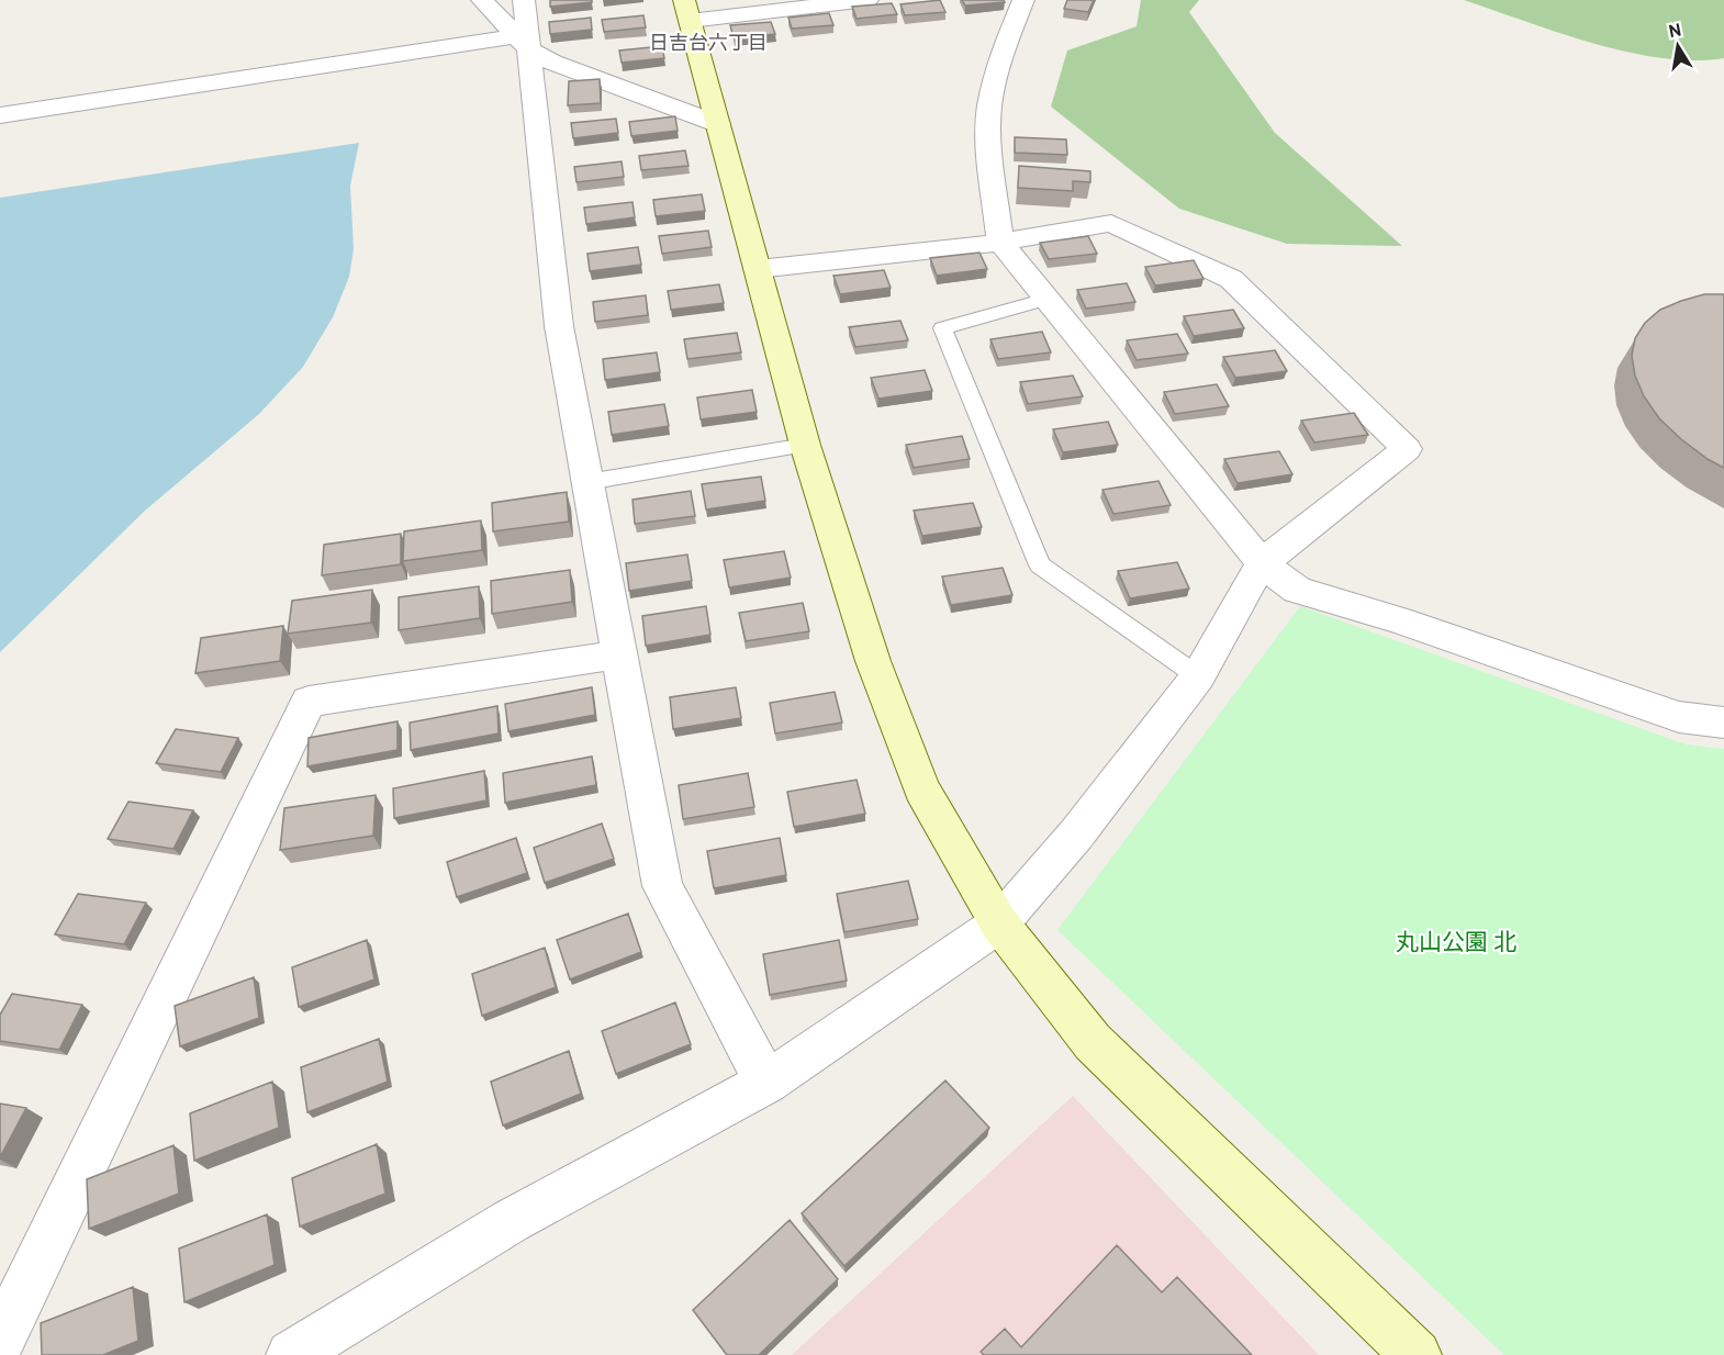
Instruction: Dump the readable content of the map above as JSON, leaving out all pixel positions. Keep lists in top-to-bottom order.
{
  "districts": ["日吉台六丁目"],
  "parks": ["丸山公園 北"],
  "north": "top"
}
